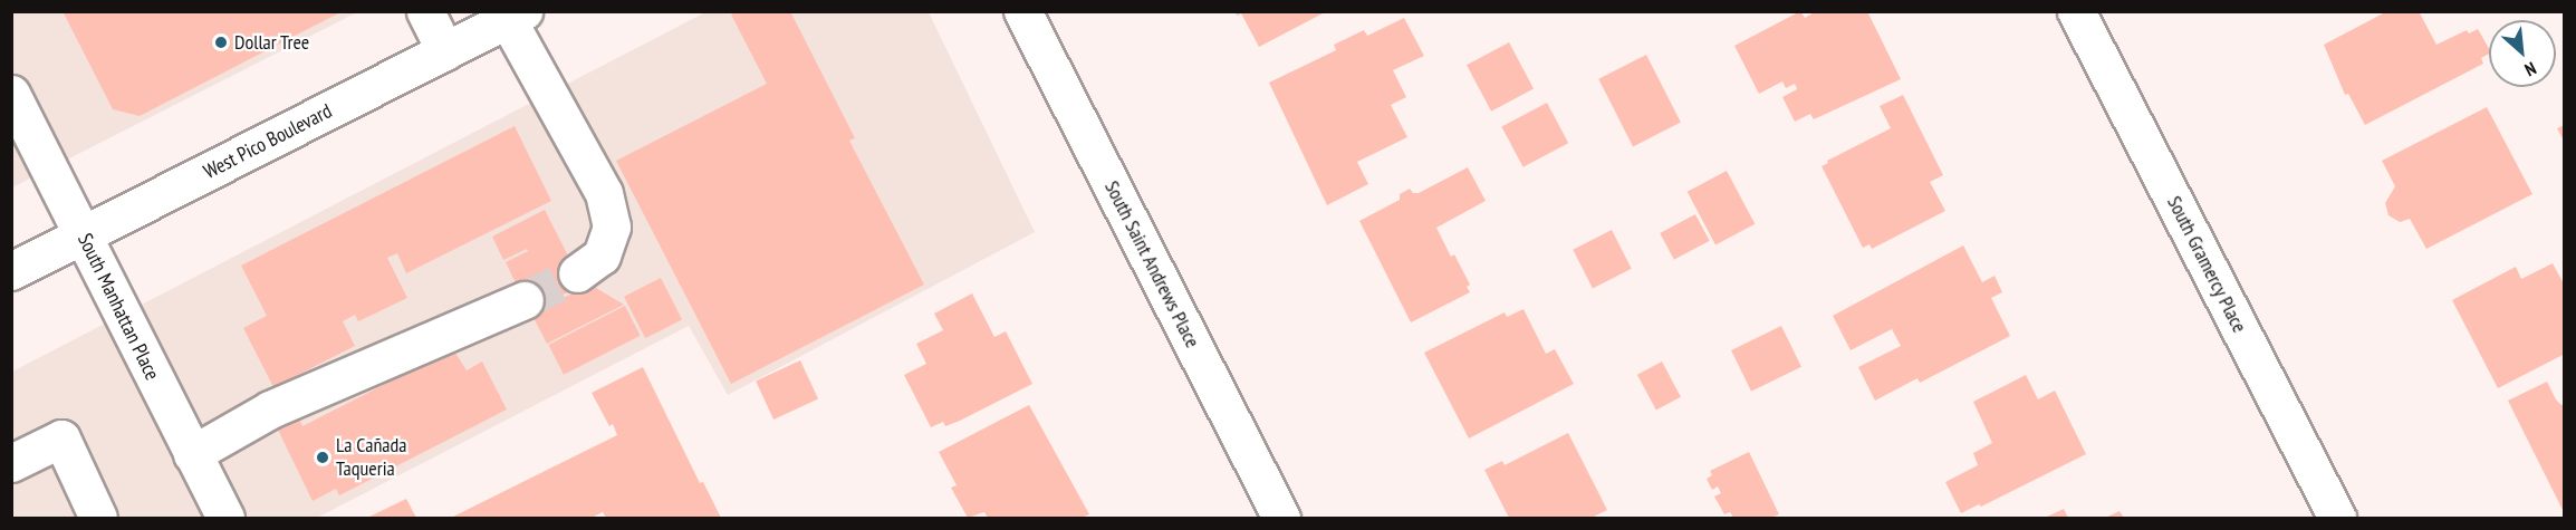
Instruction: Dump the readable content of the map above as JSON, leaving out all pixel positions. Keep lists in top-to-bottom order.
{
  "streets": {
    "street": [
      "West Pico Boulevard",
      "South Saint Andrews Place",
      "South Gramercy Place",
      "South Manhattan Place"
    ]
  },
  "crossings": [
    ["West Pico Boulevard", "South Manhattan Place"]
  ],
  "places": ["Dollar Tree", "La Cañada Taqueria"],
  "north": "bottom right"
}
